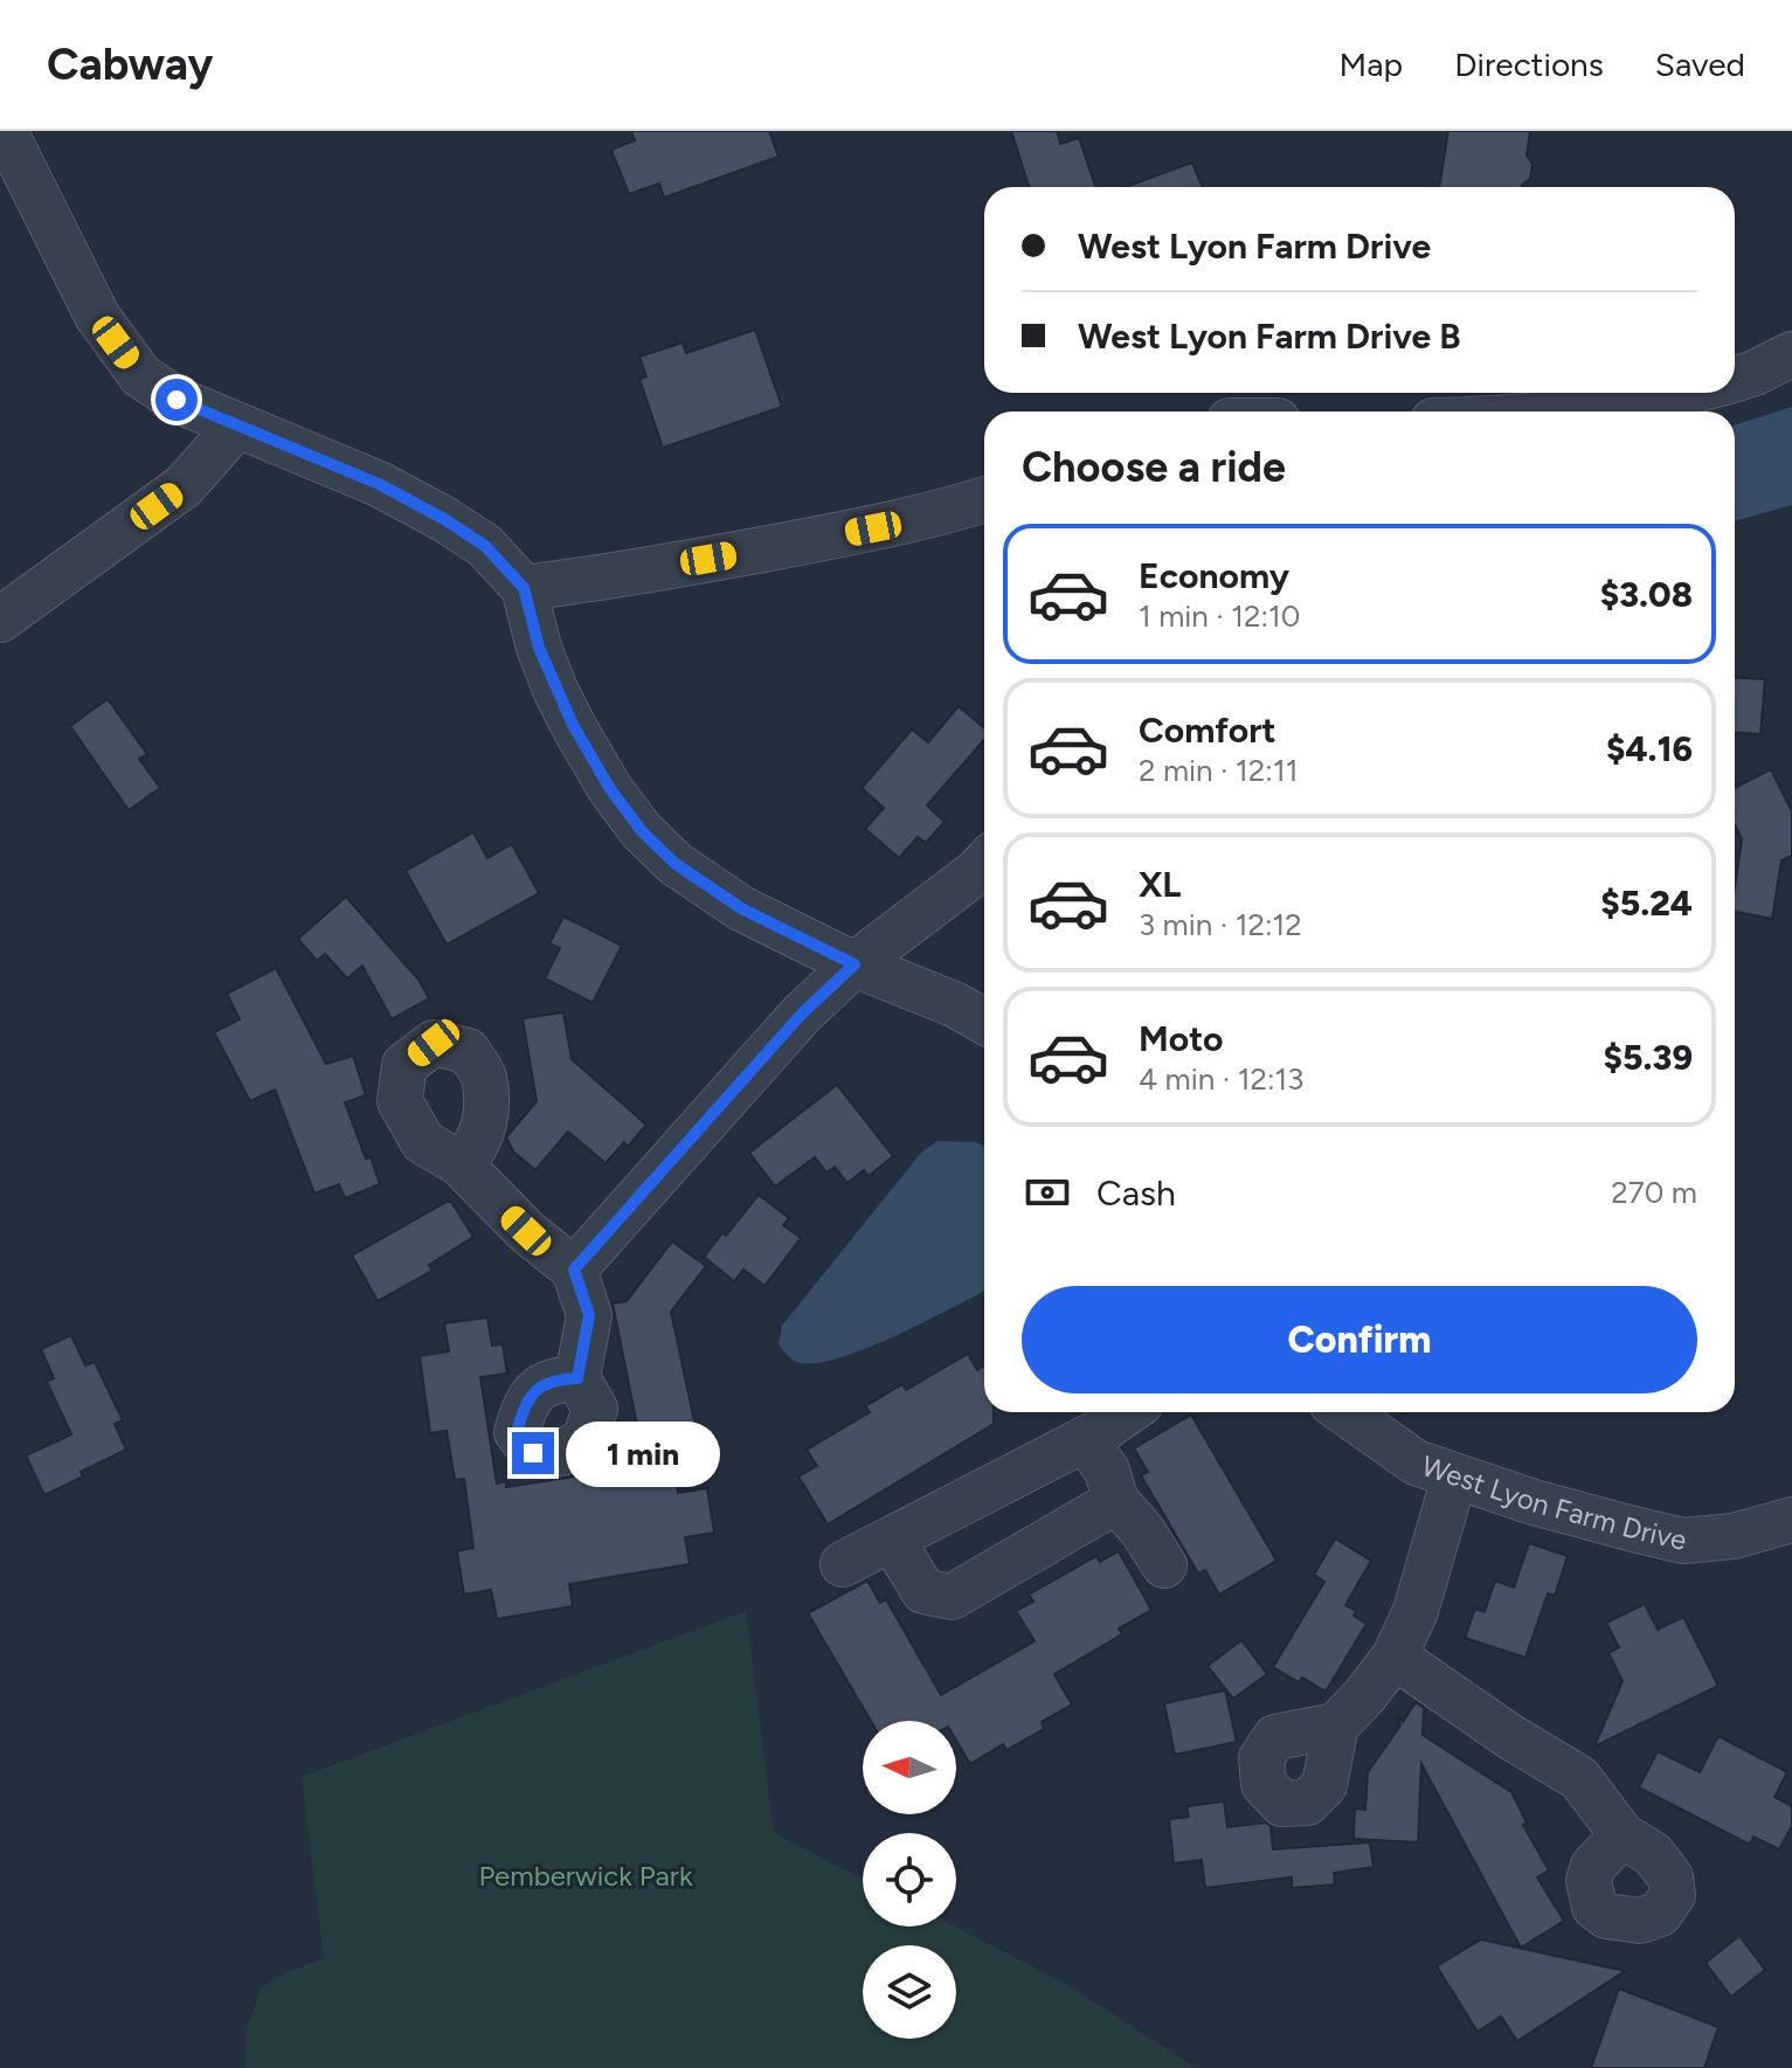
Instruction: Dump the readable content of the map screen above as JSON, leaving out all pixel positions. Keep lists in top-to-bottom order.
{
  "streets": {
    "street": ["West Lyon Farm Drive"]
  },
  "parks": ["Pemberwick Park"],
  "north": "left",
  "page": {
    "header": "Cabway",
    "nav": ["Map", "Directions", "Saved"],
    "banner": ["West Lyon Farm Drive", "West Lyon Farm Drive B"],
    "heading": "Choose a ride",
    "list": [
      {
        "name": "Economy",
        "note": "1 min · 12:10",
        "value": "$3.08"
      },
      {
        "name": "Comfort",
        "note": "2 min · 12:11",
        "value": "$4.16"
      },
      {
        "name": "XL",
        "note": "3 min · 12:12",
        "value": "$5.24"
      },
      {
        "name": "Moto",
        "note": "4 min · 12:13",
        "value": "$5.39"
      }
    ],
    "pay": ["Cash", "270 m"],
    "buttons": "Confirm",
    "bubble": "1 min"
  }
}
